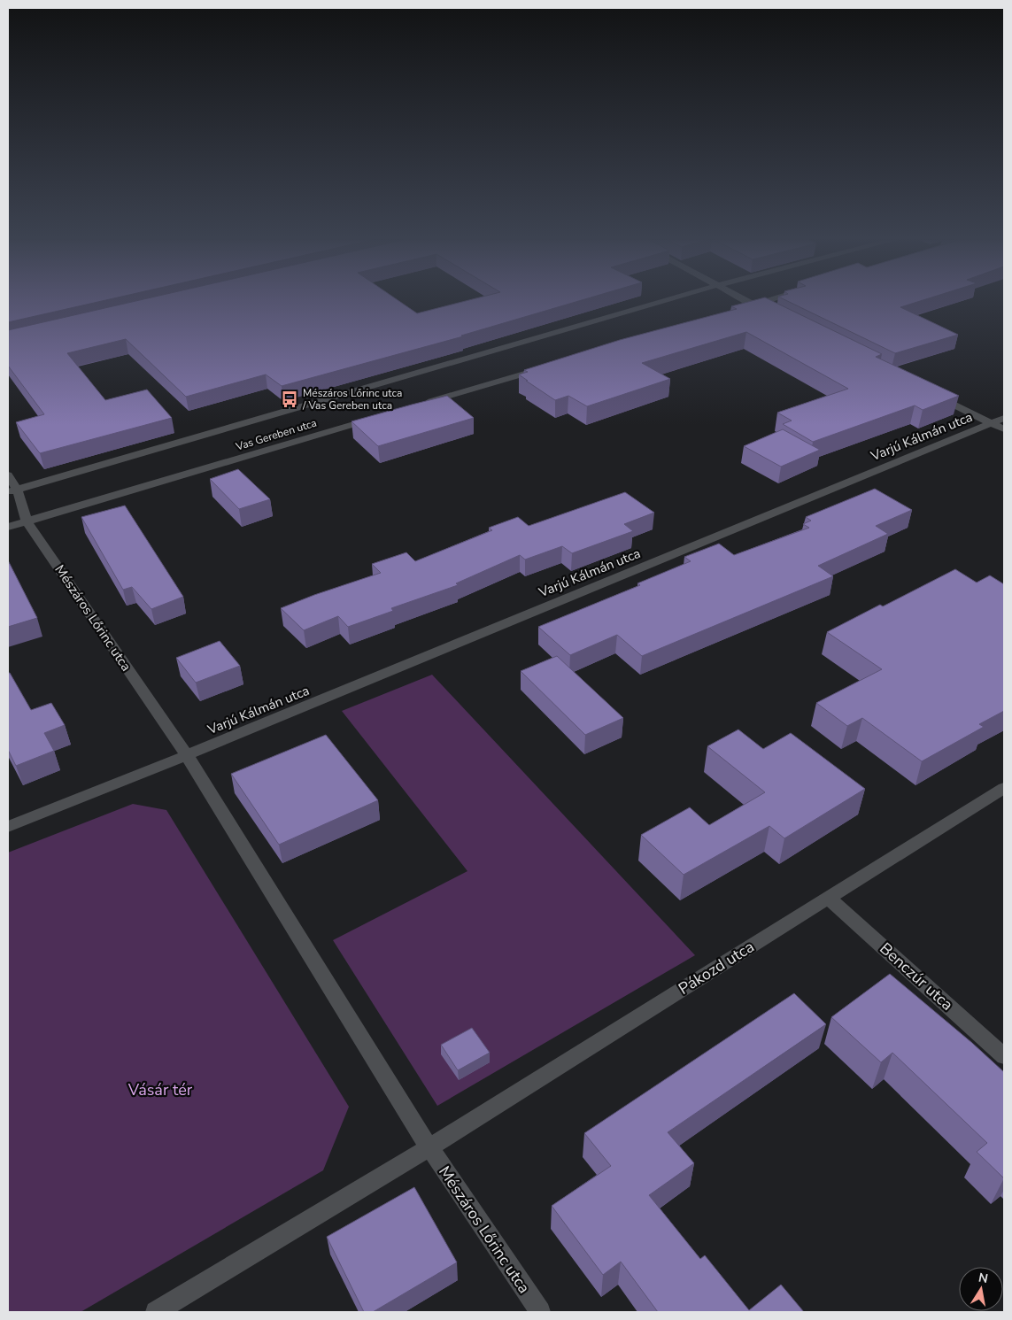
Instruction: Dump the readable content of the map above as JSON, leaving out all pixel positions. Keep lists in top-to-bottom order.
{
  "streets": {
    "street": [
      "Vas Gereben utca",
      "Varjú Kálmán utca",
      "Mészáros Lőrinc utca",
      "Pákozd utca",
      "Benczúr utca"
    ]
  },
  "crossings": [
    ["Vas Gereben utca", "Mészáros Lőrinc utca"],
    ["Varjú Kálmán utca", "Mészáros Lőrinc utca"],
    ["Mészáros Lőrinc utca", "Pákozd utca"],
    ["Pákozd utca", "Benczúr utca"]
  ],
  "parks": ["Vásár tér"],
  "places": {
    "bus stop": ["Mészáros Lőrinc utca / Vas Gereben utca"]
  },
  "north": "top"
}
